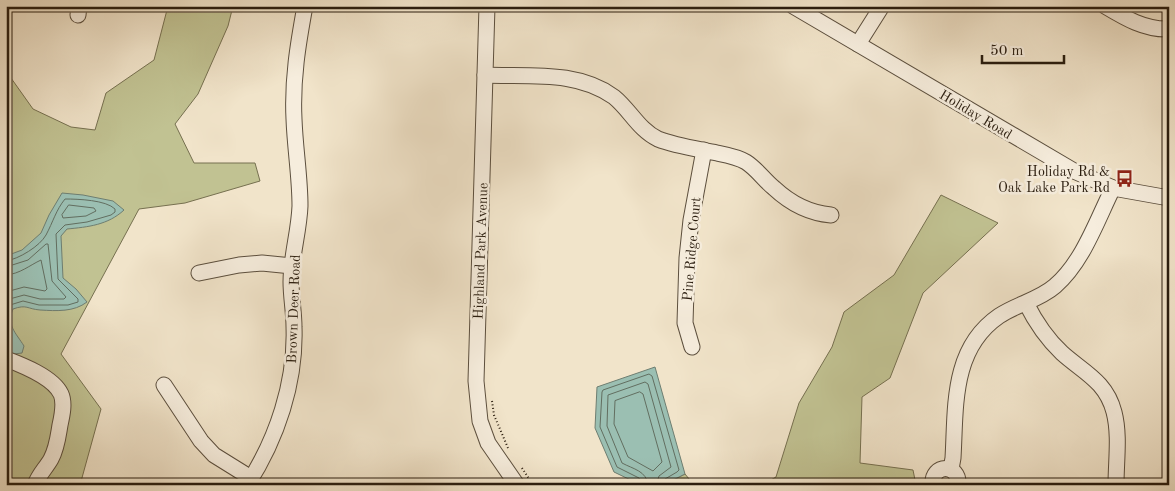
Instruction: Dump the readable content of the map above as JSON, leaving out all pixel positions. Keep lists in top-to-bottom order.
{
  "streets": {
    "street": [
      "Holiday Road",
      "Pine Ridge Court",
      "Highland Park Avenue",
      "Brown Deer Road"
    ]
  },
  "places": {
    "bus stop": ["Holiday Rd & Oak Lake Park Rd"]
  },
  "scale_bar": "50 m"
}
